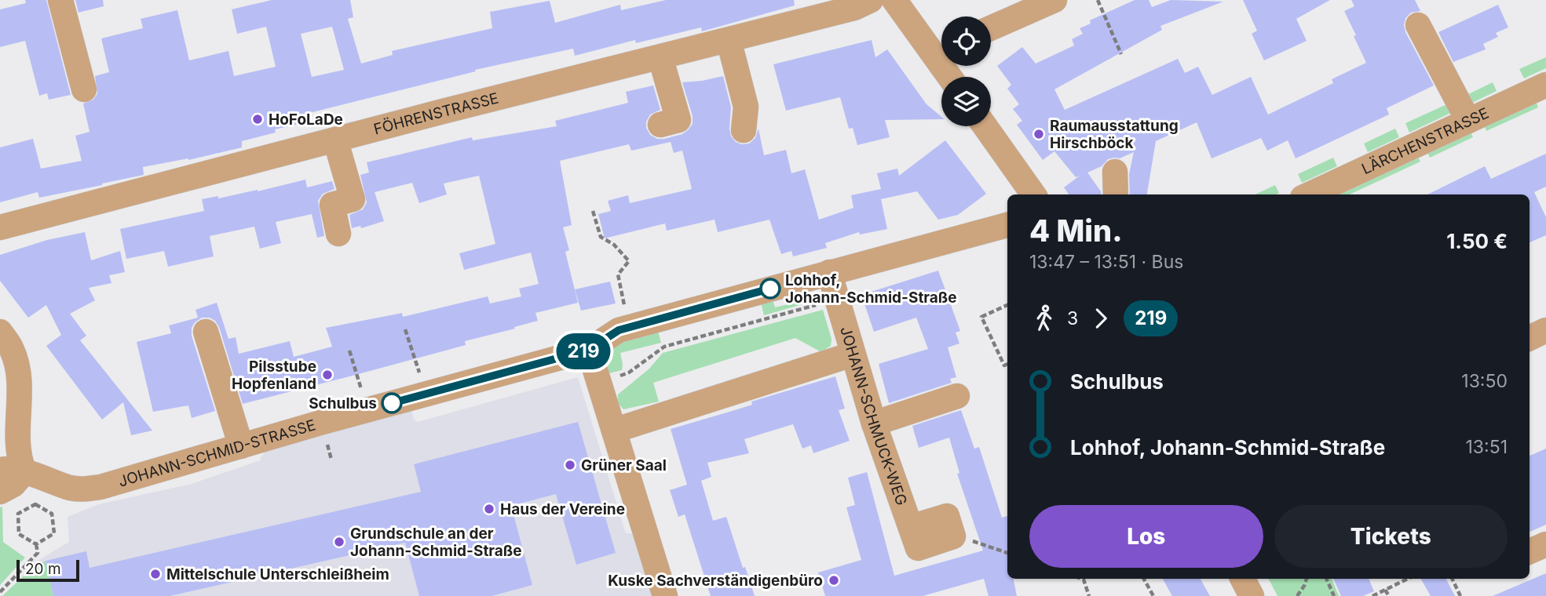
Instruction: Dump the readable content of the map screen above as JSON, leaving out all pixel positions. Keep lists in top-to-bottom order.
{
  "streets": {
    "street": [
      "FÖHRENSTRASSE",
      "LÄRCHENSTRASSE",
      "JOHANN-SCHMUCK-WEG",
      "JOHANN-SCHMID-STRASSE"
    ]
  },
  "crossings": [
    ["JOHANN-SCHMUCK-WEG", "JOHANN-SCHMID-STRASSE"]
  ],
  "places": [
    "HoFoLaDe",
    "Raumausstattung Hirschböck",
    "Lohhof, Johann-Schmid-Straße",
    "Pilsstube Hopfenland",
    "Schulbus",
    "Grüner Saal",
    "Haus der Vereine",
    "Grundschule an der Johann-Schmid-Straße",
    "Mittelschule Unterschleißheim",
    "Kuske Sachverständigenbüro"
  ],
  "lines": ["bus line 219"],
  "scale_bar": "20 m",
  "page": {
    "on_map": "219",
    "heading": ["4 Min.", "13:47 – 13:51 · Bus", "1.50 €"],
    "legs": ["3", "219"],
    "list": [
      {
        "name": "Schulbus",
        "value": "13:50"
      },
      {
        "name": "Lohhof, Johann-Schmid-Straße",
        "value": "13:51"
      }
    ],
    "buttons": ["Los", "Tickets"],
    "scale": "20 m"
  }
}
